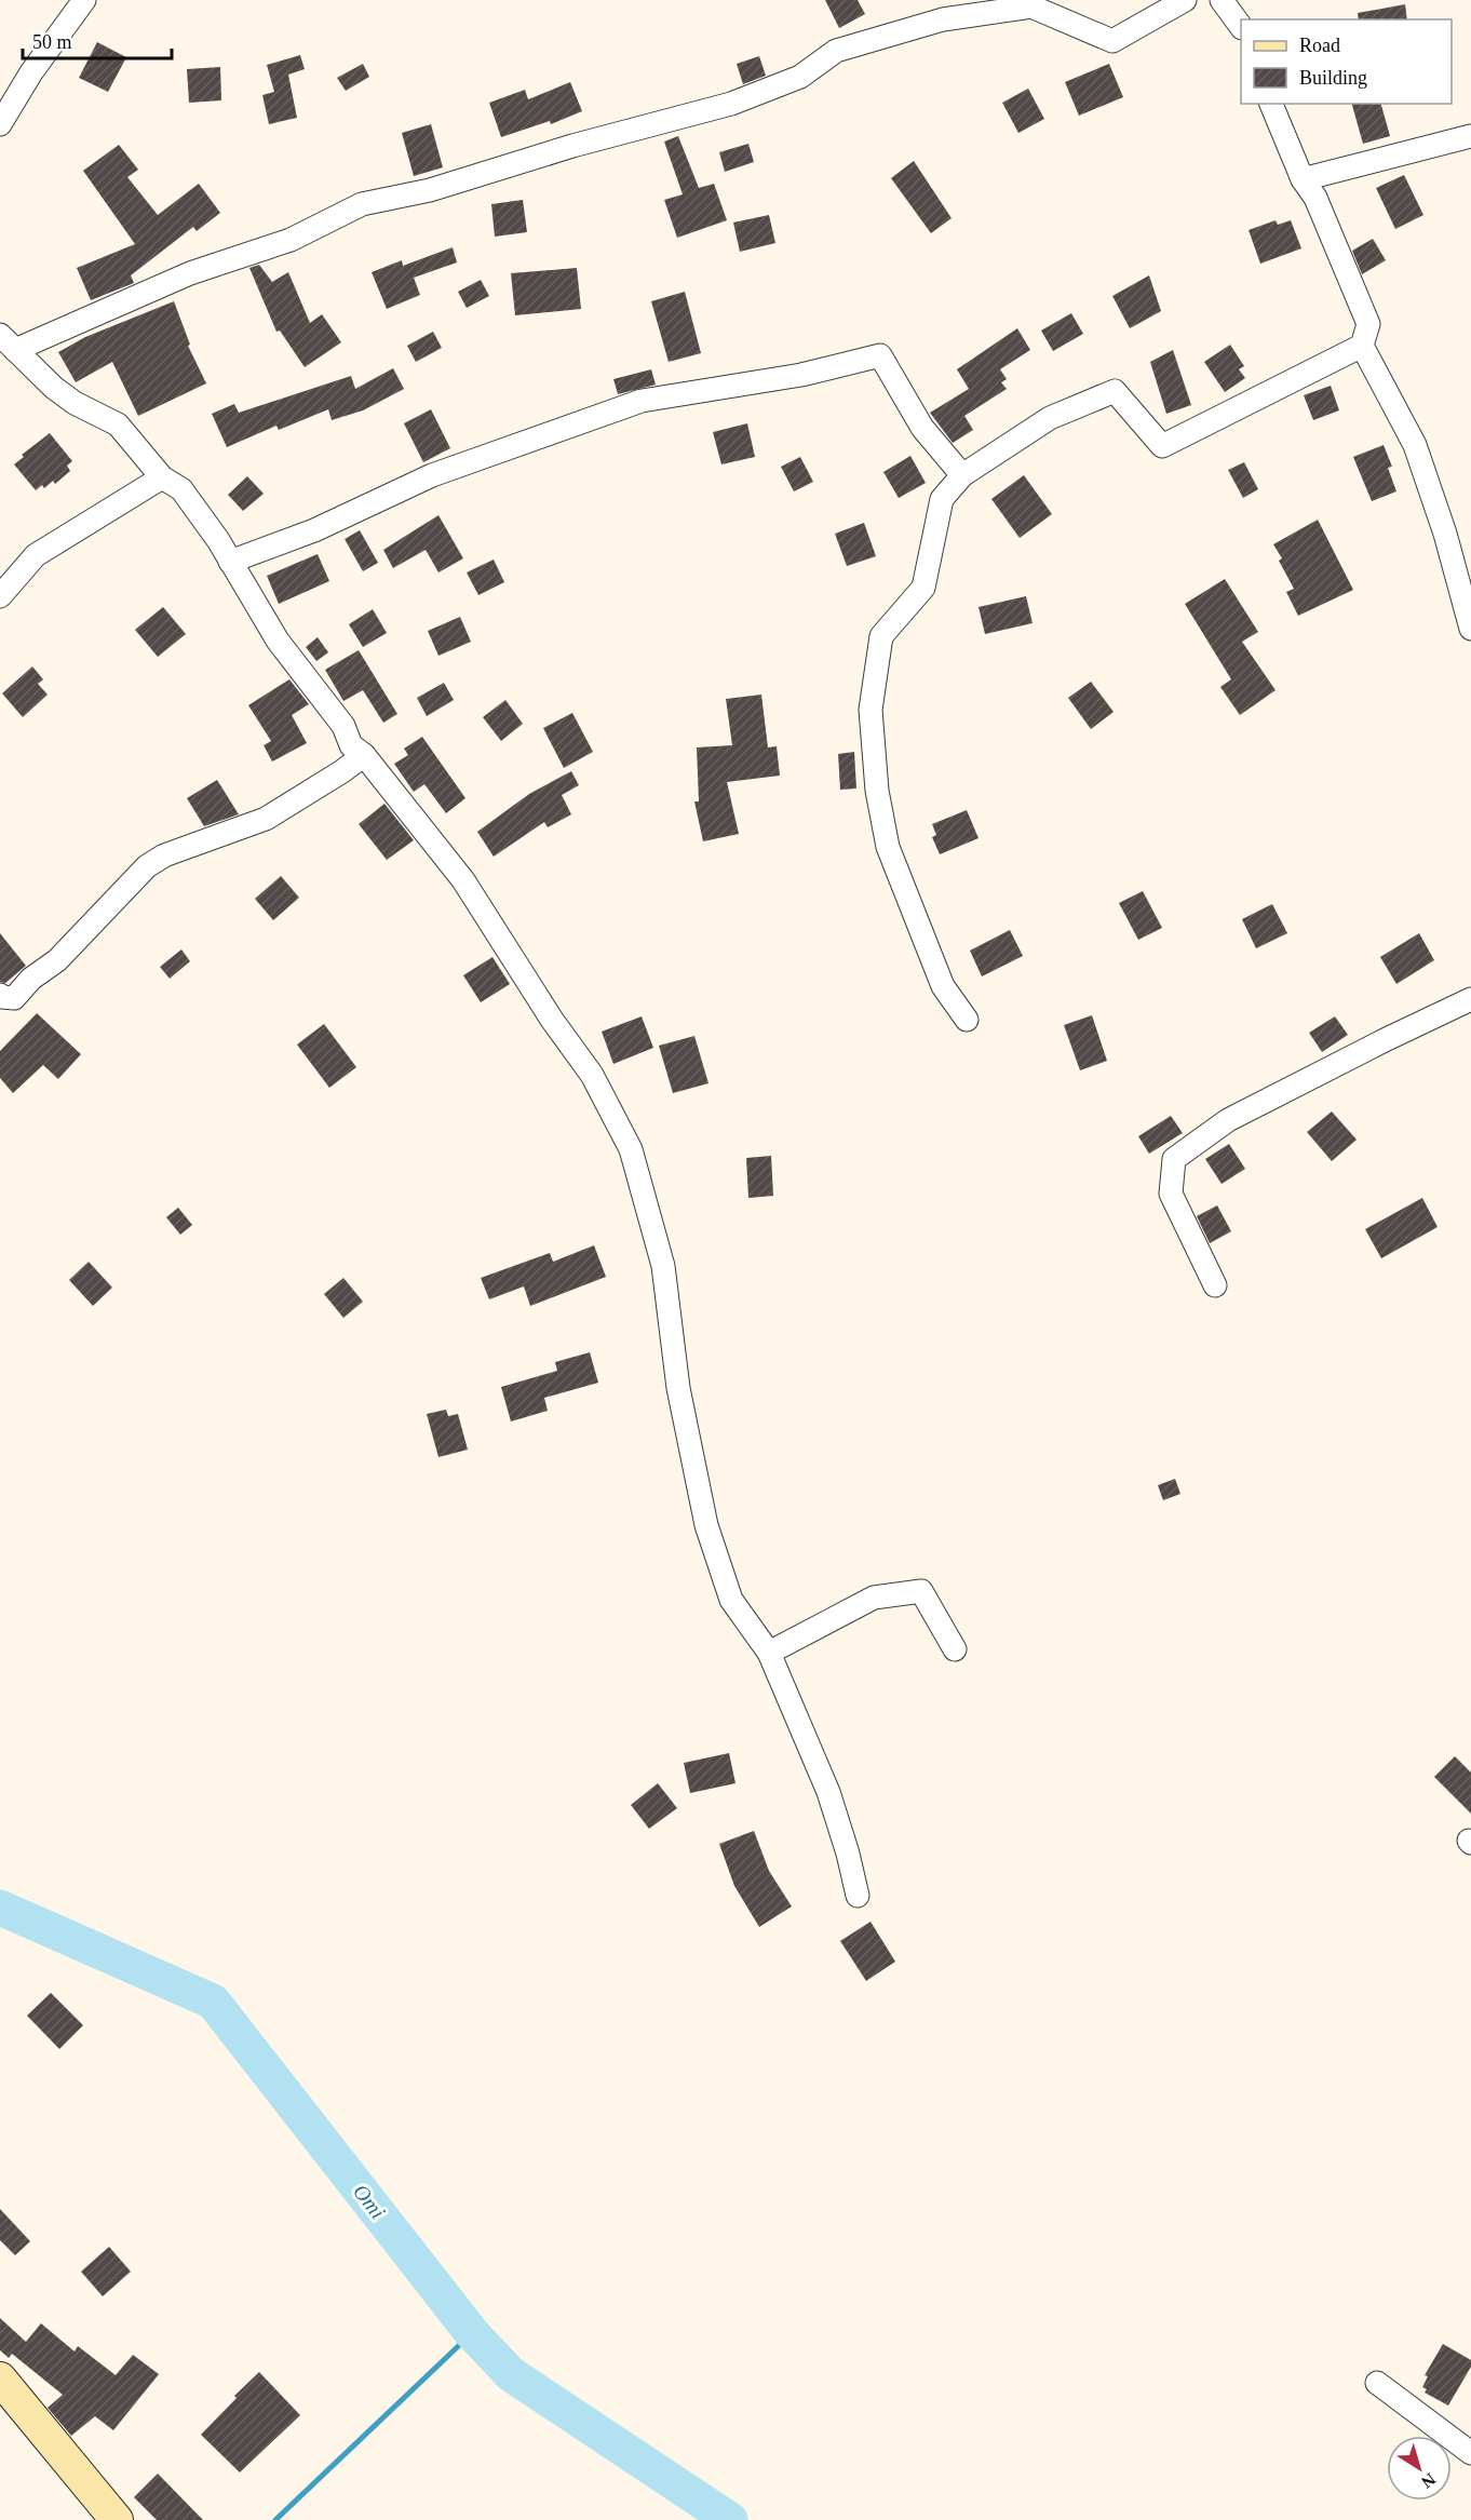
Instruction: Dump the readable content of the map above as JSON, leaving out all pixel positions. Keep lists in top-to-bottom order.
{
  "water": ["Omi"],
  "legend": ["Road", "Building"],
  "scale_bar": "50 m",
  "north": "bottom right"
}
